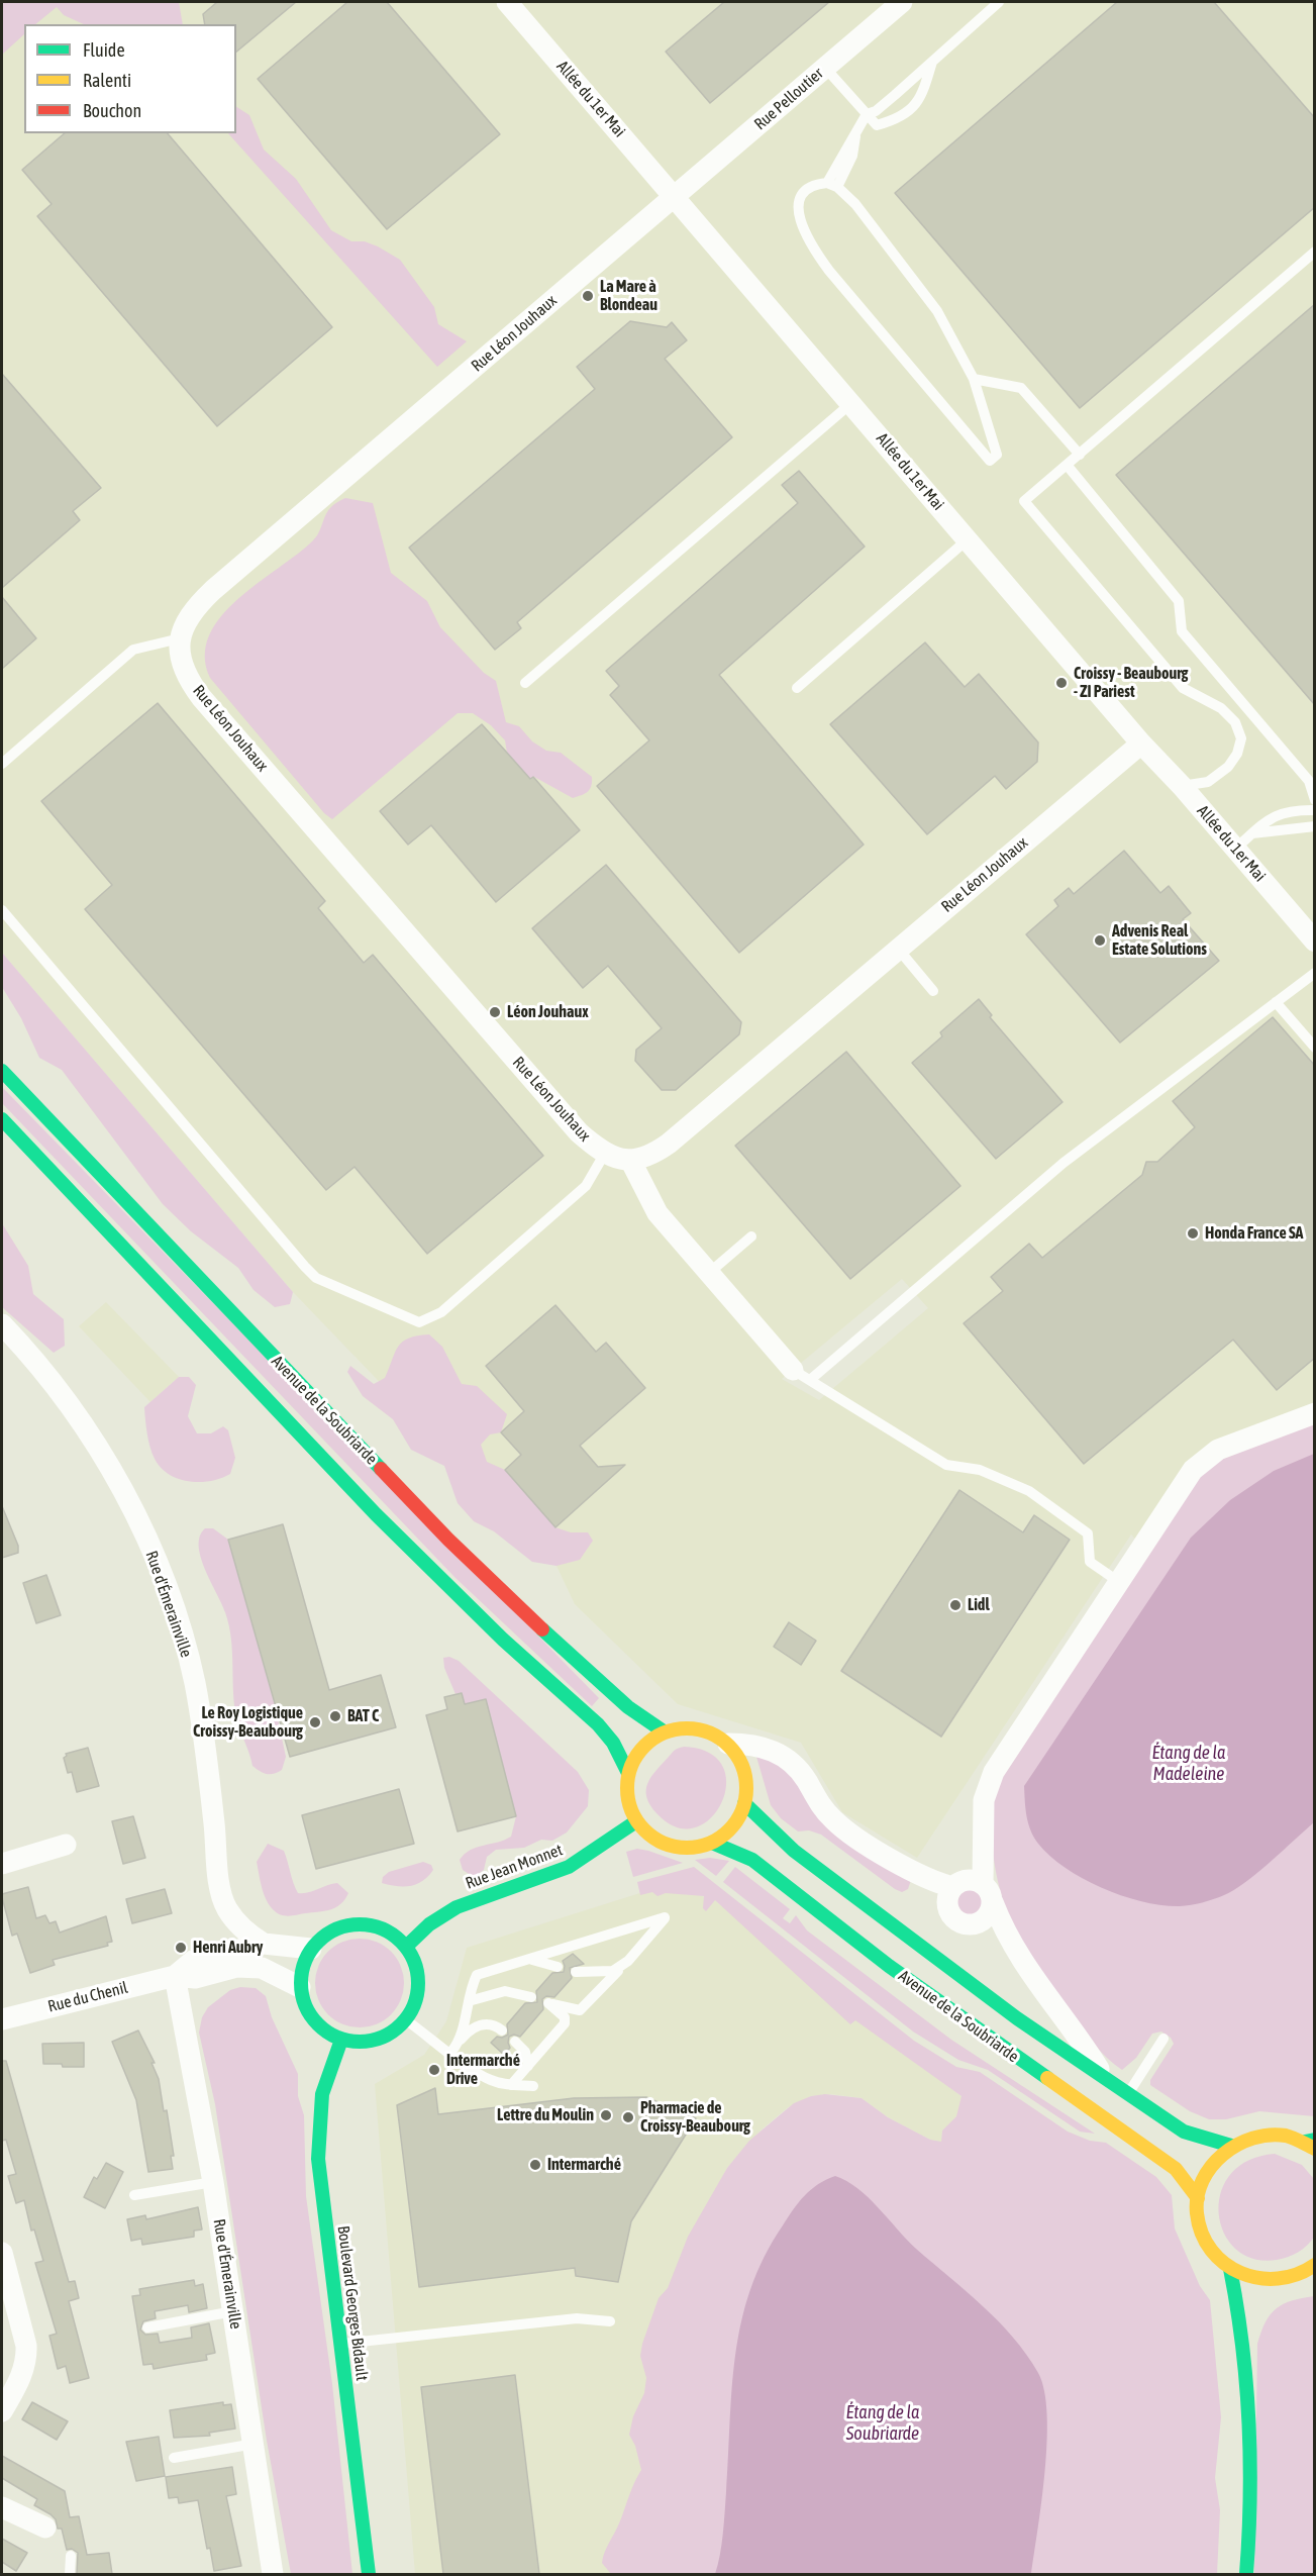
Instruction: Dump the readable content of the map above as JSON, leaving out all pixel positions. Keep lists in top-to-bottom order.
{
  "streets": {
    "main road": ["Avenue de la Soubriarde", "Rue Jean Monnet", "Boulevard Georges Bidault"],
    "street": [
      "Allée du 1er Mai",
      "Rue Pelloutier",
      "Rue Léon Jouhaux",
      "Rue d'Émerainville",
      "Rue du Chenil"
    ]
  },
  "crossings": [
    ["Allée du 1er Mai", "Rue Pelloutier"],
    ["Allée du 1er Mai", "Rue Léon Jouhaux"],
    ["Rue Pelloutier", "Rue Léon Jouhaux"],
    ["Avenue de la Soubriarde", "Rue Jean Monnet"],
    ["Rue d'Émerainville", "Rue du Chenil"],
    ["Rue Jean Monnet", "Rue du Chenil"],
    ["Rue Jean Monnet", "Boulevard Georges Bidault"],
    ["Rue du Chenil", "Boulevard Georges Bidault"]
  ],
  "water": ["Étang de la Madeleine", "Étang de la Soubriarde"],
  "places": [
    "La Mare à Blondeau",
    "Croissy - Beaubourg - ZI Pariest",
    "Advenis Real Estate Solutions",
    "Léon Jouhaux",
    "Honda France SA",
    "Lidl",
    "BAT C",
    "Le Roy Logistique Croissy-Beaubourg",
    "Henri Aubry",
    "Intermarché Drive",
    "Lettre du Moulin",
    "Pharmacie de Croissy-Beaubourg",
    "Intermarché"
  ],
  "legend": ["Fluide", "Ralenti", "Bouchon"]
}
